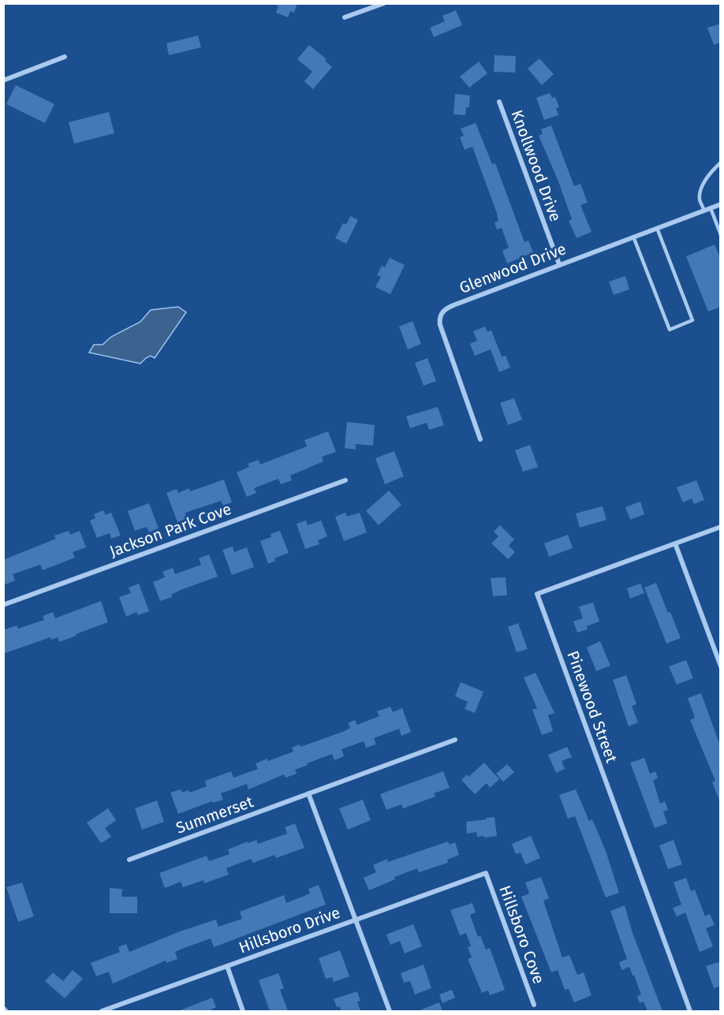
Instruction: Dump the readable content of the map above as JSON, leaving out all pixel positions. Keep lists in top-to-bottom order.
{
  "streets": {
    "street": [
      "Knollwood Drive",
      "Glenwood Drive",
      "Jackson Park Cove",
      "Pinewood Street",
      "Summerset",
      "Hillsboro Drive",
      "Hillsboro Cove"
    ]
  },
  "crossings": [
    ["Knollwood Drive", "Glenwood Drive"],
    ["Hillsboro Drive", "Hillsboro Cove"]
  ]
}
